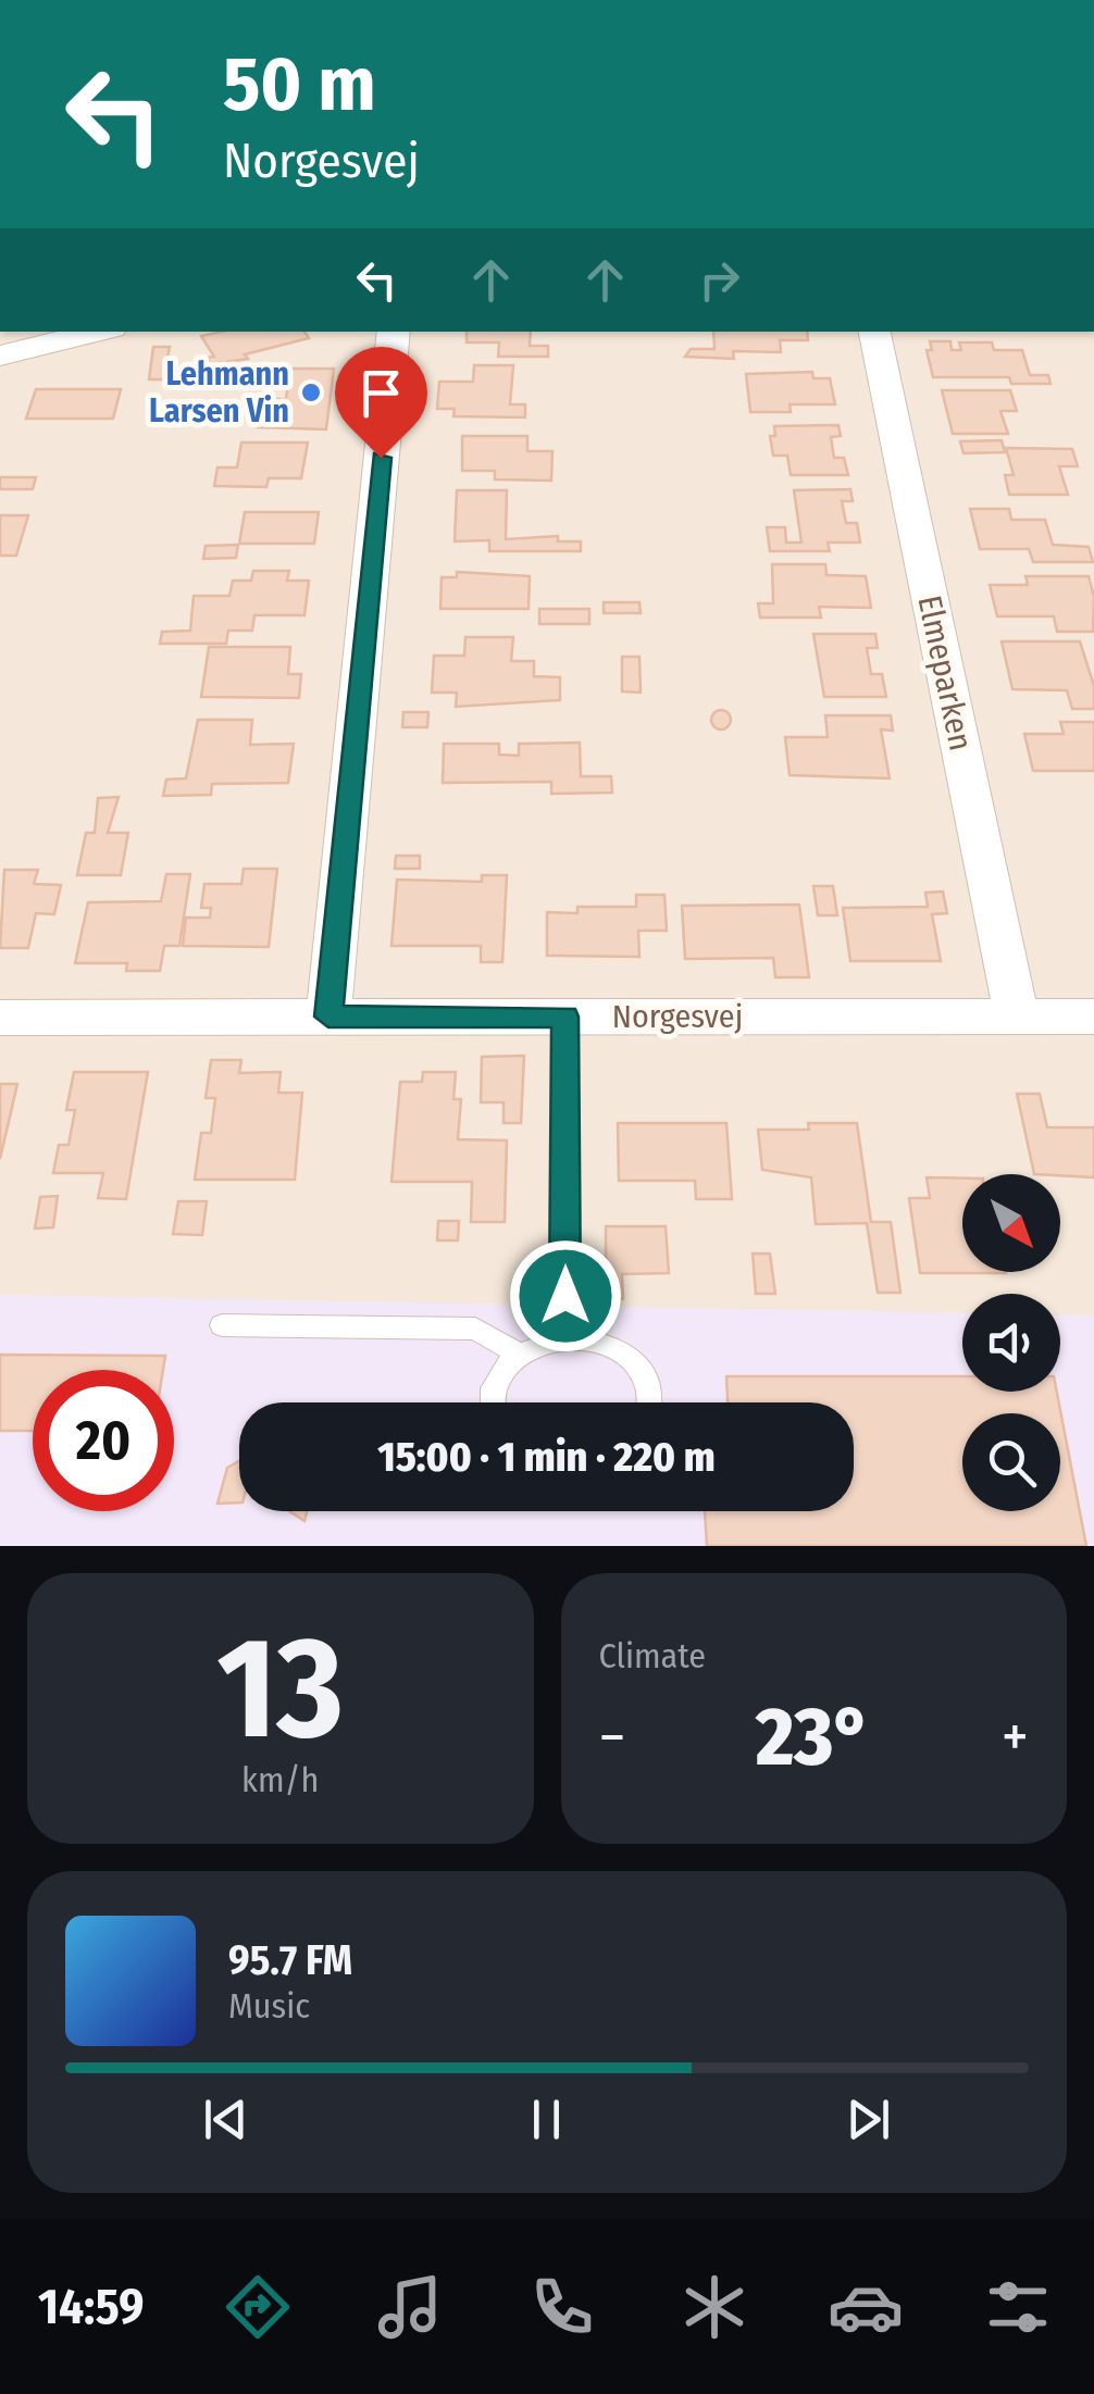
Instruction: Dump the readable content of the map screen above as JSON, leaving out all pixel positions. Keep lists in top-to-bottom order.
{
  "streets": {
    "street": ["Elmeparken", "Norgesvej"]
  },
  "crossings": [
    ["Elmeparken", "Norgesvej"]
  ],
  "places": ["Lehmann Larsen Vin"],
  "north": "bottom right",
  "page": {
    "turn": ["50 m", "Norgesvej"],
    "limit": "20",
    "trip": "15:00 · 1 min · 220 m",
    "tile": [
      ["13", "km/h"],
      "Climate"
    ],
    "heat": ["−", "23°", "+"],
    "song": ["95.7 FM", "Music"],
    "tabs": "14:59"
  }
}
